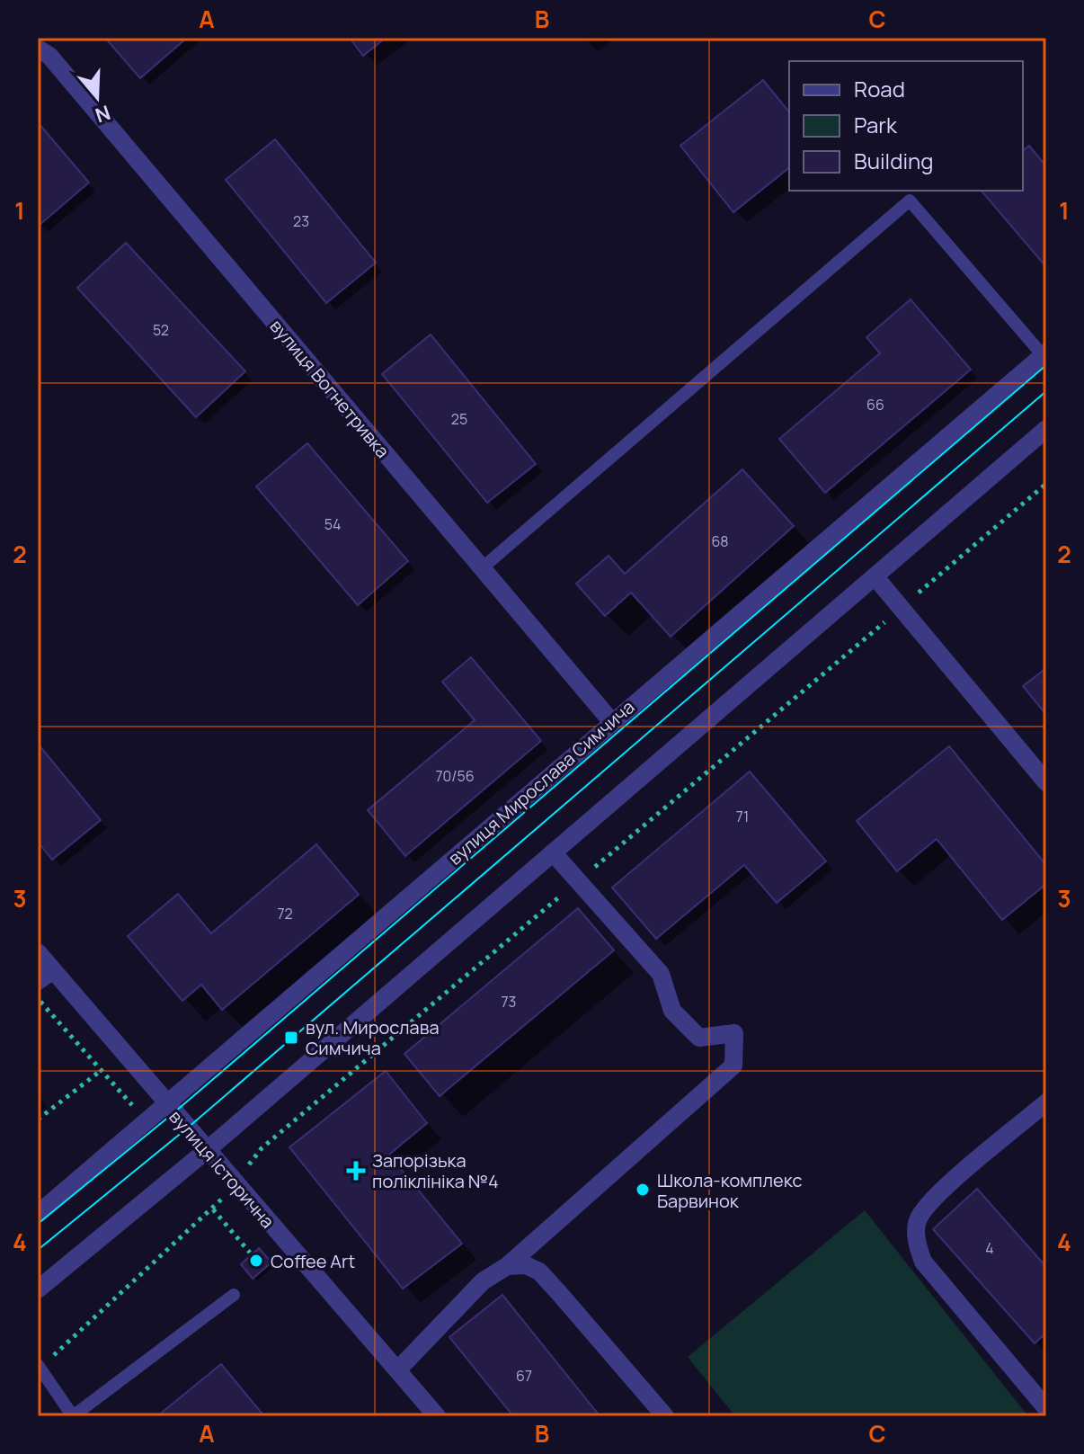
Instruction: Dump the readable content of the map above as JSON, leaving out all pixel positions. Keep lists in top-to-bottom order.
{
  "streets": {
    "street": ["вулиця Вогнетривка", "вулиця Мирослава Симчича", "вулиця Історична"]
  },
  "crossings": [
    ["вулиця Вогнетривка", "вулиця Мирослава Симчича"],
    ["вулиця Мирослава Симчича", "вулиця Історична"]
  ],
  "places": {
    "transit": ["вул. Мирослава Симчича"],
    "health": ["Запорізька поліклініка №4"],
    "other": ["Школа-комплекс Барвинок", "Coffee Art"]
  },
  "house_numbers": [
    "23",
    "52",
    "66",
    "25",
    "54",
    "68",
    "70/56",
    "71",
    "72",
    "73",
    "4",
    "67"
  ],
  "legend": ["Road", "Park", "Building"],
  "north": "bottom",
  "grid": {
    "columns": ["A", "B", "C"],
    "rows": [
      "1",
      "2",
      "3",
      "4"
    ]
  }
}
